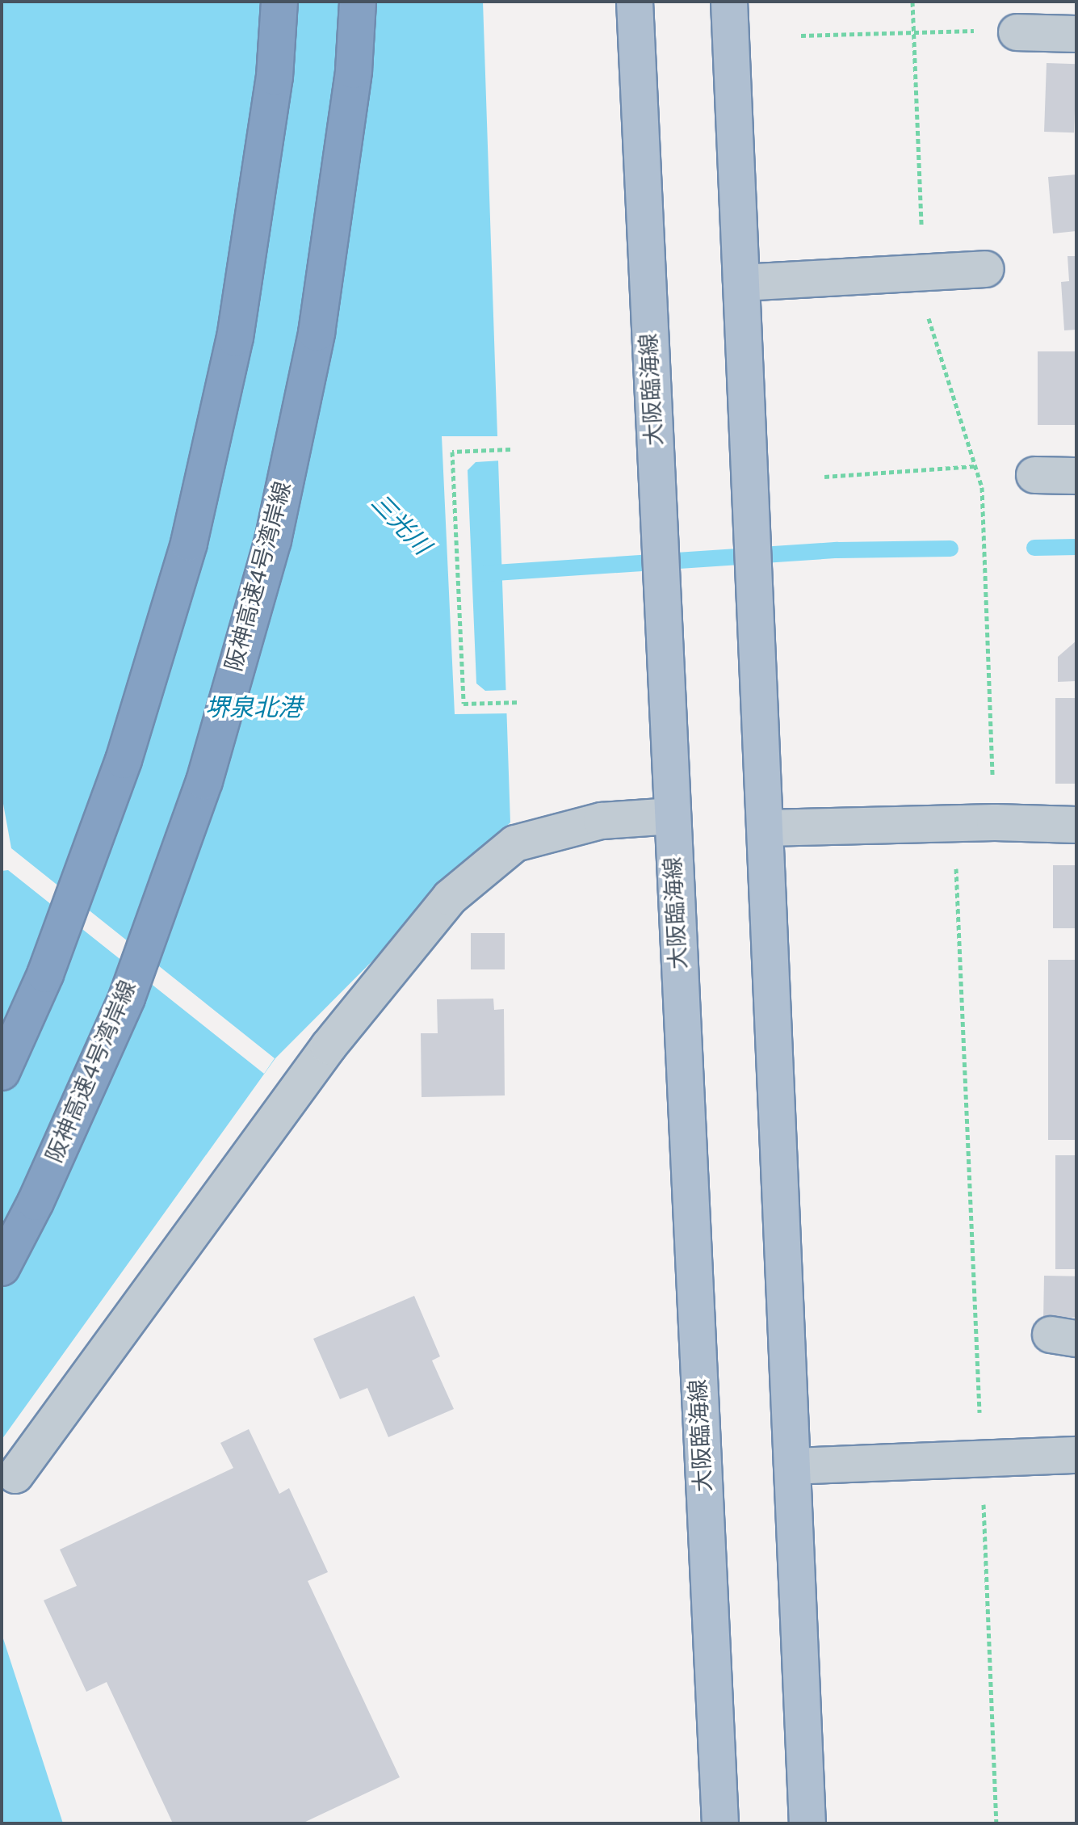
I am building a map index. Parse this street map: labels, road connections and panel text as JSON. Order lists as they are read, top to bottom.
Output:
{
  "streets": {
    "highway": ["阪神高速4号湾岸線"],
    "main road": ["大阪臨海線"]
  },
  "water": ["三光川", "堺泉北港"]
}
